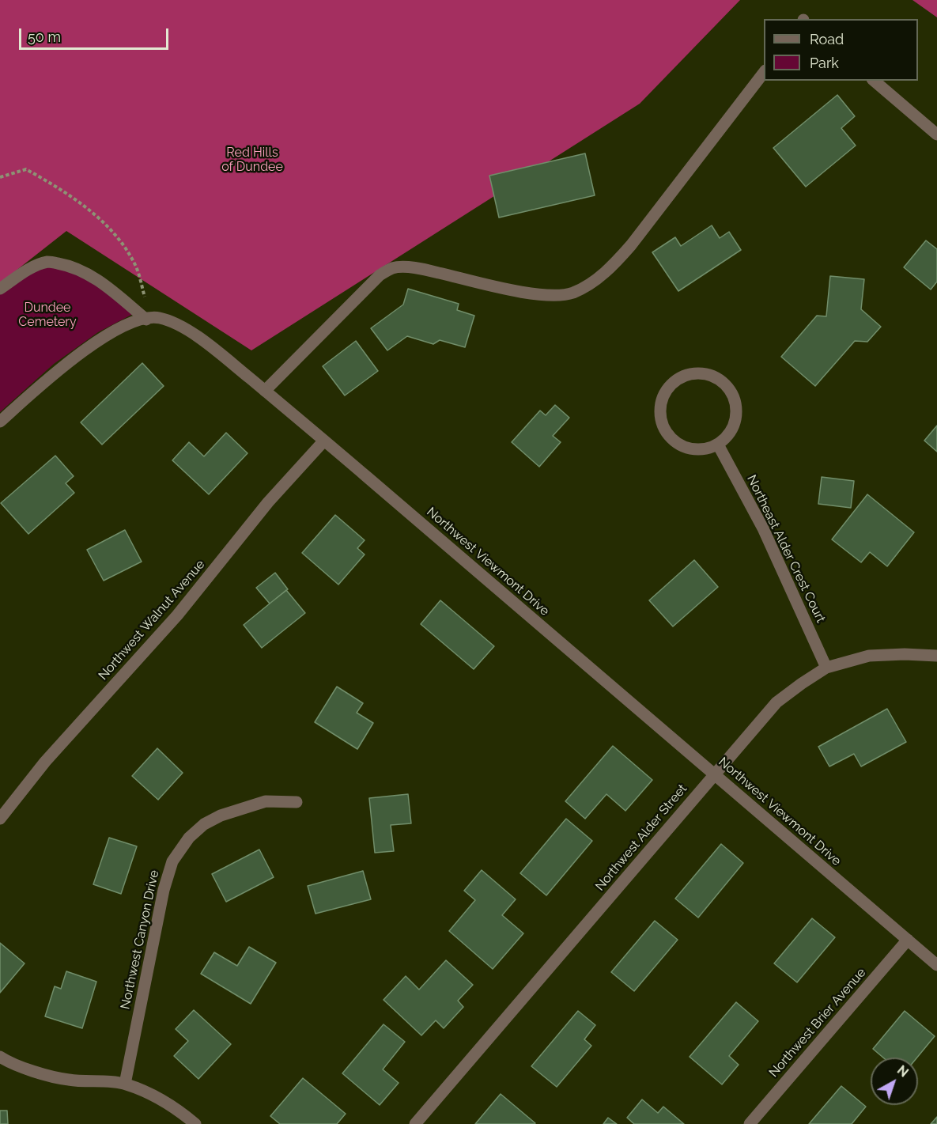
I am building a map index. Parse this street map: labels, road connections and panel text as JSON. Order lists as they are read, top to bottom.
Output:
{
  "streets": {
    "street": [
      "Northeast Alder Crest Court",
      "Northwest Viewmont Drive",
      "Northwest Walnut Avenue",
      "Northwest Alder Street",
      "Northwest Canyon Drive",
      "Northwest Brier Avenue"
    ]
  },
  "crossings": [
    ["Northeast Alder Crest Court", "Northwest Alder Street"],
    ["Northwest Viewmont Drive", "Northwest Walnut Avenue"],
    ["Northwest Viewmont Drive", "Northwest Alder Street"],
    ["Northwest Viewmont Drive", "Northwest Brier Avenue"]
  ],
  "parks": ["Red Hills of Dundee", "Dundee Cemetery"],
  "legend": ["Road", "Park"],
  "scale_bar": "50 m",
  "north": "top right"
}
